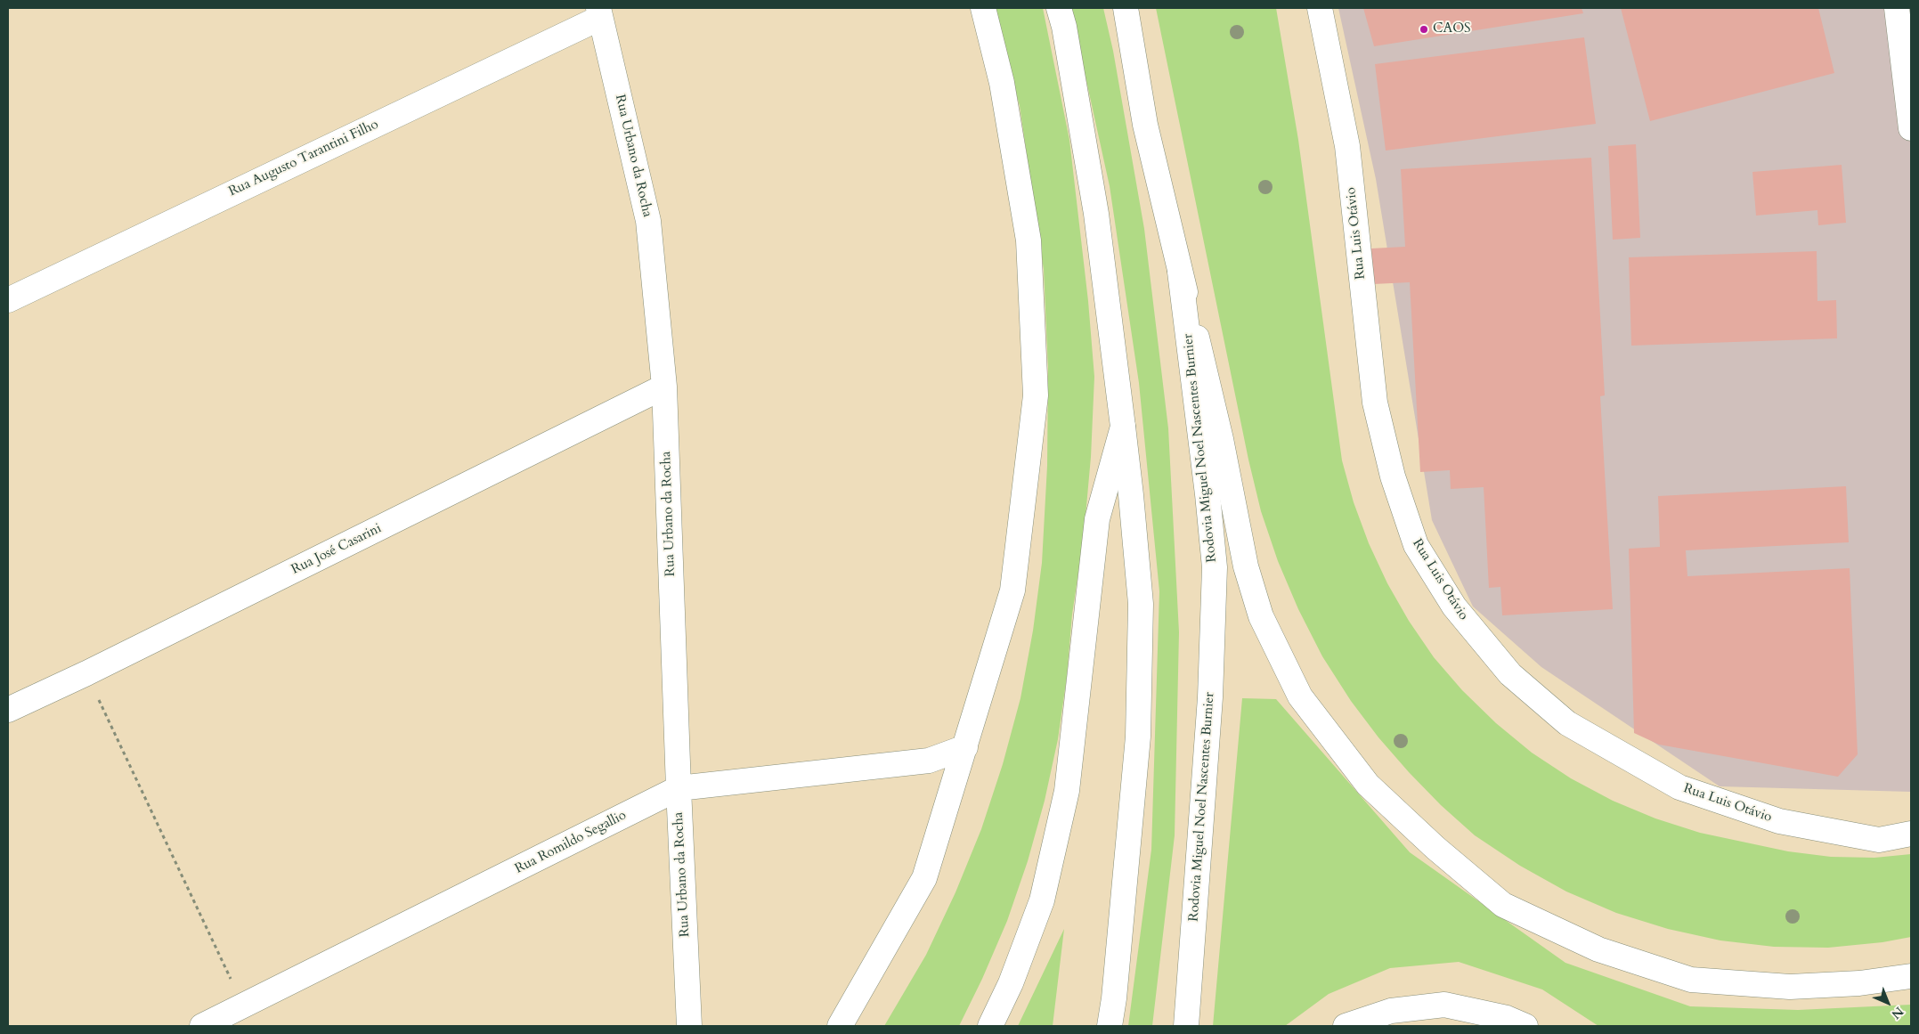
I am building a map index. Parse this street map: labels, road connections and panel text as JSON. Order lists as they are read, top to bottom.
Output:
{
  "streets": {
    "main road": [
      "Rua Urbano da Rocha",
      "Rua Augusto Tarantini Filho",
      "Rua Luis Otávio",
      "Rodovia Miguel Noel Nascentes Burnier",
      "Rua José Casarini",
      "Rua Romildo Segallio"
    ]
  },
  "crossings": [
    ["Rua Urbano da Rocha", "Rua Augusto Tarantini Filho"],
    ["Rua Urbano da Rocha", "Rua José Casarini"],
    ["Rua Urbano da Rocha", "Rua Romildo Segallio"]
  ],
  "places": ["CAOS"],
  "north": "bottom right"
}
